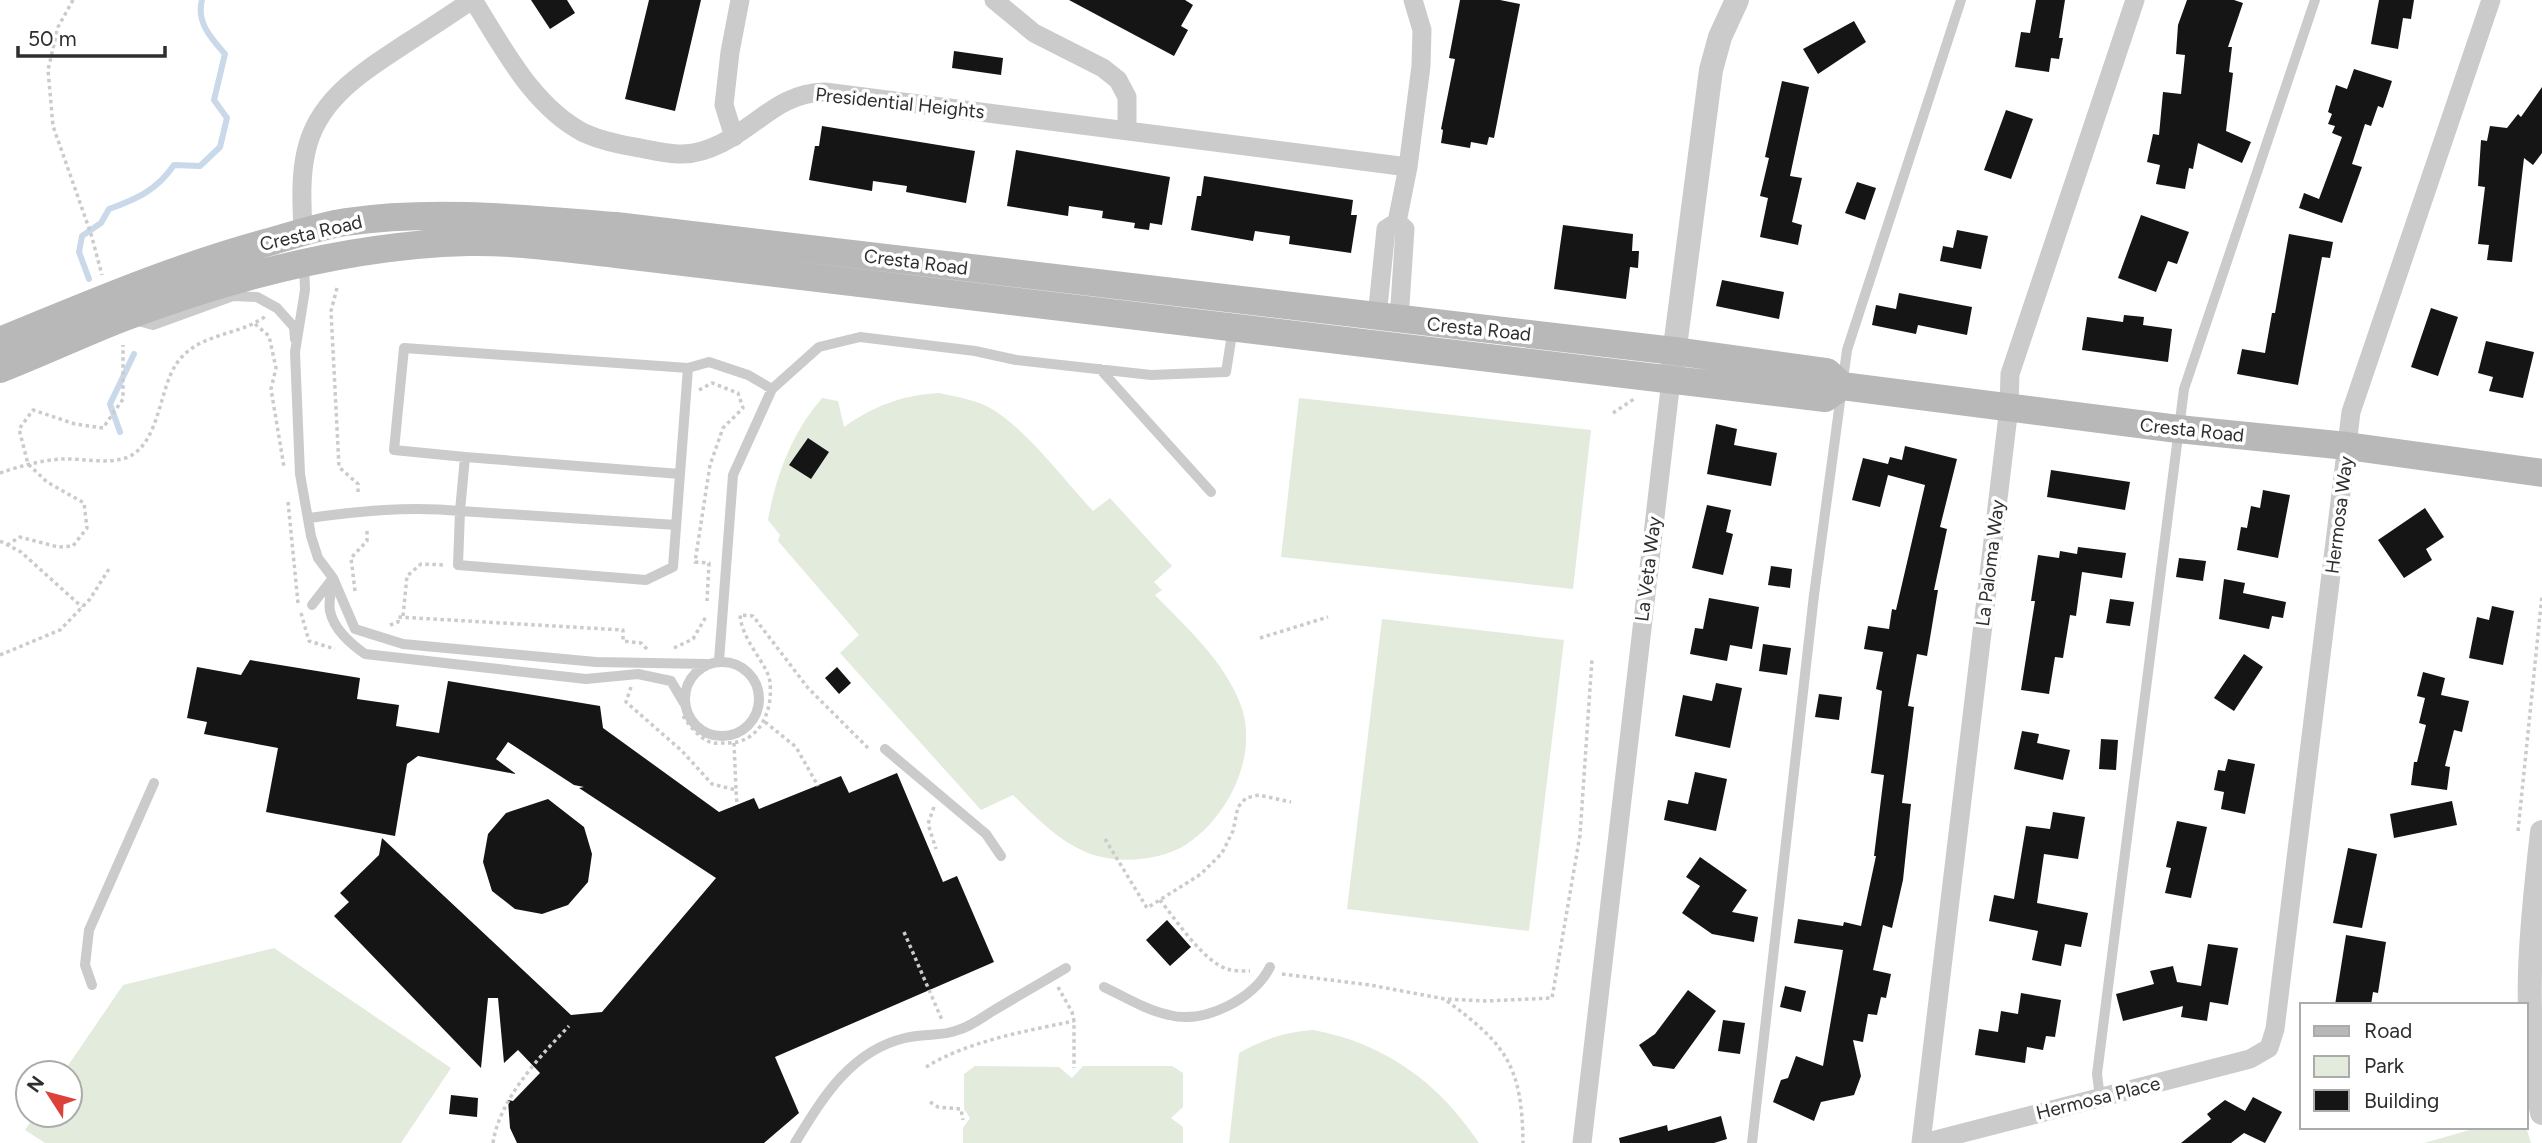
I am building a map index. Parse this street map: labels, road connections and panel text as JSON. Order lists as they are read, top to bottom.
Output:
{
  "streets": {
    "main road": ["Cresta Road"],
    "street": [
      "Presidential Heights",
      "Hermosa Way",
      "La Paloma Way",
      "La Veta Way",
      "Hermosa Place"
    ]
  },
  "crossings": [
    ["Presidential Heights", "Cresta Road"],
    ["Cresta Road", "Hermosa Way"],
    ["Cresta Road", "La Paloma Way"],
    ["Cresta Road", "La Veta Way"],
    ["Hermosa Way", "Hermosa Place"],
    ["La Paloma Way", "Hermosa Place"]
  ],
  "legend": ["Road", "Park", "Building"],
  "scale_bar": "50 m",
  "north": "top left"
}
